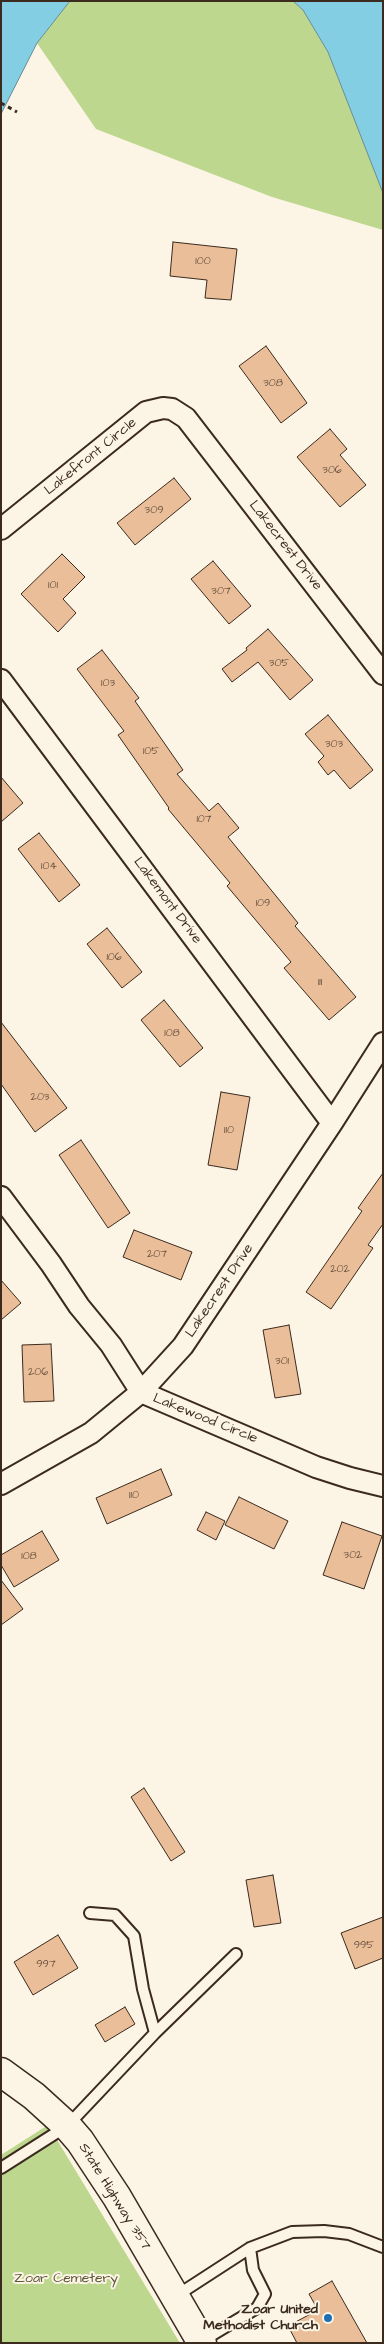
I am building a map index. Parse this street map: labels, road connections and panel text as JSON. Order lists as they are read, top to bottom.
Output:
{
  "streets": {
    "main road": ["State Highway 357"],
    "street": [
      "Lakefront Circle",
      "Lakecrest Drive",
      "Lakemont Drive",
      "Lakewood Circle"
    ]
  },
  "crossings": [
    ["Lakefront Circle", "Lakecrest Drive"],
    ["Lakecrest Drive", "Lakemont Drive"],
    ["Lakecrest Drive", "Lakewood Circle"]
  ],
  "parks": ["Zoar Cemetery"],
  "places": ["Zoar United Methodist Church"],
  "house_numbers": [
    "100",
    "308",
    "306",
    "309",
    "101",
    "307",
    "305",
    "103",
    "303",
    "105",
    "107",
    "104",
    "109",
    "106",
    "111",
    "108",
    "203",
    "110",
    "207",
    "202",
    "301",
    "206",
    "110",
    "302",
    "108",
    "995",
    "997"
  ]
}
